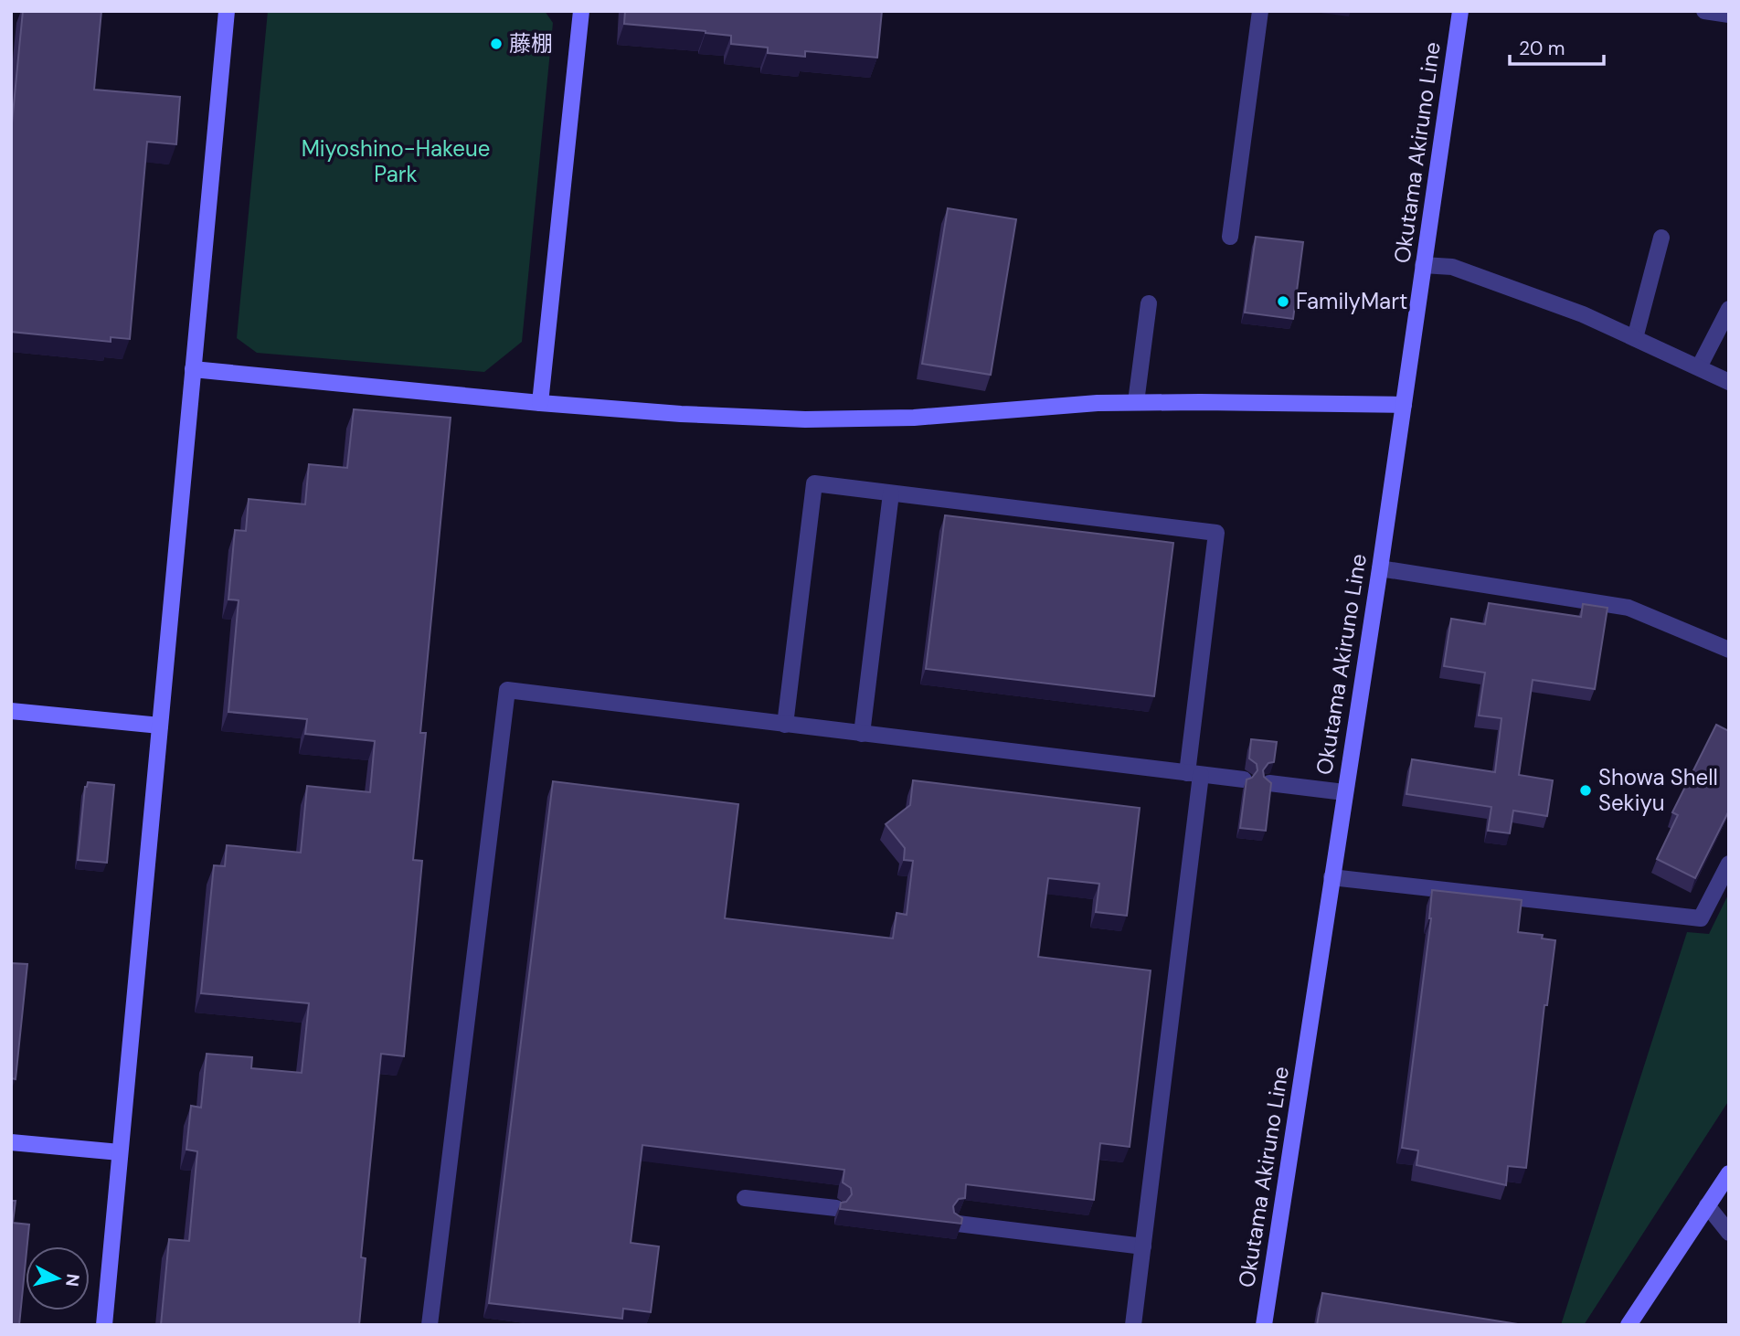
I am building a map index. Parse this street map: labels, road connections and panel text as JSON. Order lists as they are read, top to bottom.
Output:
{
  "streets": {
    "street": ["Okutama Akiruno Line"]
  },
  "parks": ["Miyoshino-Hakeue Park"],
  "places": ["藤棚", "FamilyMart", "Showa Shell Sekiyu"],
  "scale_bar": "20 m",
  "north": "right"
}
